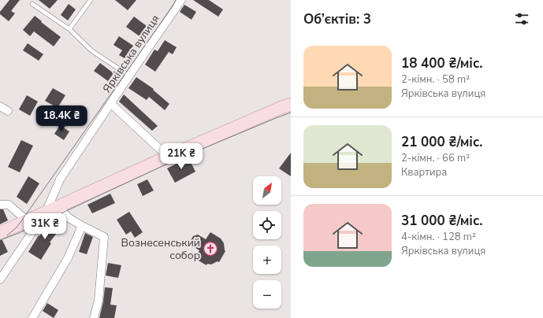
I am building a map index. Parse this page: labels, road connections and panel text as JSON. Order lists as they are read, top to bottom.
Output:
{
  "streets": {
    "street": ["Ярківська вулиця"]
  },
  "places": {
    "church": ["Вознесенський собор"]
  },
  "north": "top right",
  "page": {
    "heading": "Об’єктів: 3",
    "list": [
      {
        "name": "18 400 ₴/міс.",
        "note": "2-кімн. · 58 m² · Ярківська вулиця"
      },
      {
        "name": "21 000 ₴/міс.",
        "note": "2-кімн. · 66 m² · Квартира"
      },
      {
        "name": "31 000 ₴/міс.",
        "note": "4-кімн. · 128 m² · Ярківська вулиця"
      }
    ],
    "price": ["18.4K ₴", "21K ₴", "31K ₴"],
    "map_buttons": ["+", "−"]
  }
}
